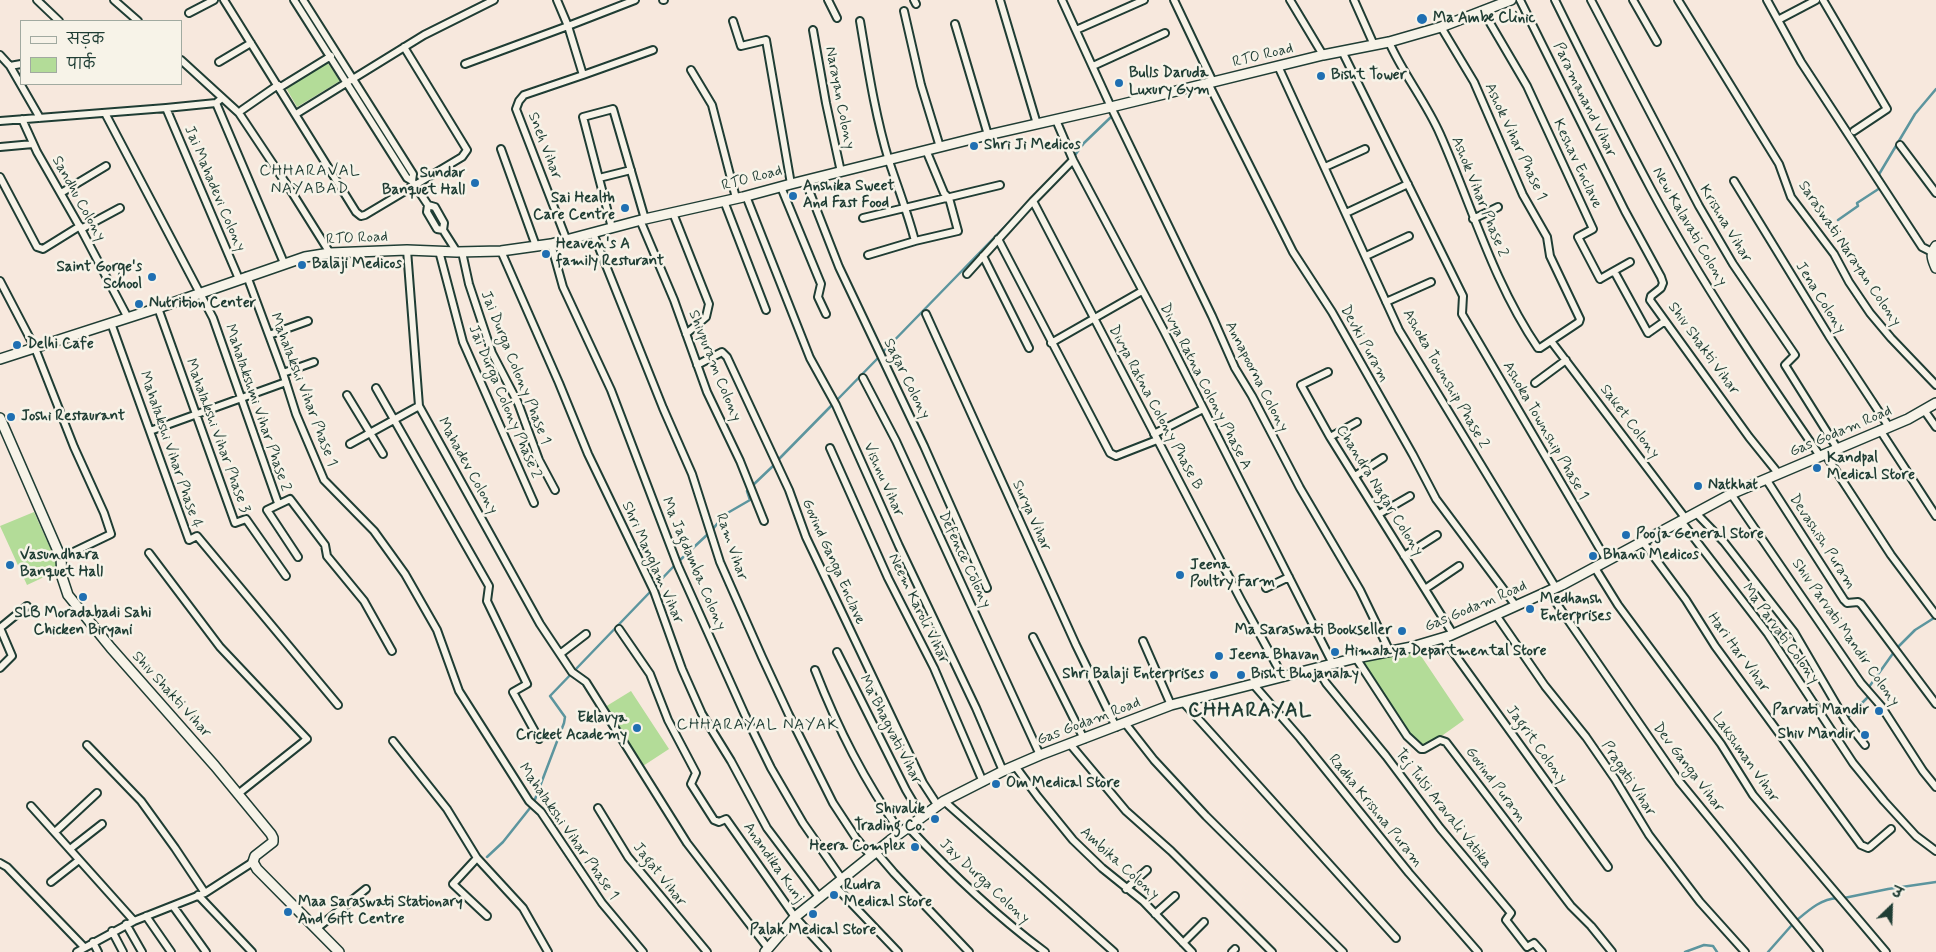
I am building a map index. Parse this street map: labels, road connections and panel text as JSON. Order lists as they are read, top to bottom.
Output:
{
  "streets": {
    "street": [
      "RTO Road",
      "Narayan Colony",
      "Paramanand Vihar",
      "Ashok Vihar Phase 1",
      "Sneh Vihar",
      "Keshav Enclave",
      "Jai Mahadevi Colony",
      "Ashok Vihar Phase 2",
      "Sandhu Colony",
      "Krishna Vihar",
      "New Kalavati Colony",
      "Saraswati Narayan Colony",
      "Jena Colony",
      "Devki Puram",
      "Shiv Shakti Vihar",
      "Shivpuram Colony",
      "Jai Durga Colony Phase 1",
      "Annapoorna Colony",
      "Sagar Colony",
      "Ashoka Township Phase 2",
      "Divya Ratna Colony Phase A",
      "Mahalakshi Vihar Phase 1",
      "Jai Durga Colony Phase 2",
      "Mahalakshmi Vihar Phase 2",
      "Divya Ratna Colony Phase B",
      "Saket Colony",
      "Ashoka Township Phase 1",
      "Gas Godam Road",
      "Mahalakshi Vihar Phase 3",
      "Mahalakshi Vihar Phase 4",
      "Mahadev Colony",
      "Vishnu Vihar",
      "Chandra Nagar Colony",
      "Surya Vihar",
      "Devashish Puram",
      "Ram Vihar",
      "Defence Colony",
      "Govind Ganga Enclave",
      "Shri Manglam Vihar",
      "Ma Jagdamba Colony",
      "Neem Karoli Vihar",
      "Shiv Parvati Mandir Colony",
      "Ma Parvati Colony",
      "Hari Har Vihar",
      "Ma Bhagvati Vihar",
      "Jagrit Colony",
      "Lakshman Vihar",
      "Dev Ganga Vihar",
      "Pragati Vihar",
      "Govind Puram",
      "Tej Tulsi Aravali Vatika",
      "Radha Krishna Puram",
      "Anandika Kunj",
      "Ambika Colony",
      "Jagat Vihar",
      "Jay Durga Colony"
    ]
  },
  "crossings": [
    ["RTO Road", "Narayan Colony"],
    ["RTO Road", "Ashok Vihar Phase 1"],
    ["RTO Road", "Sneh Vihar"],
    ["RTO Road", "Keshav Enclave"],
    ["RTO Road", "Jai Mahadevi Colony"],
    ["RTO Road", "Ashok Vihar Phase 2"],
    ["RTO Road", "Sandhu Colony"],
    ["RTO Road", "Devki Puram"],
    ["RTO Road", "Shivpuram Colony"],
    ["RTO Road", "Jai Durga Colony Phase 1"],
    ["RTO Road", "Annapoorna Colony"],
    ["RTO Road", "Sagar Colony"],
    ["RTO Road", "Ashoka Township Phase 2"],
    ["RTO Road", "Divya Ratna Colony Phase A"],
    ["RTO Road", "Mahalakshi Vihar Phase 1"],
    ["RTO Road", "Jai Durga Colony Phase 2"],
    ["RTO Road", "Mahalakshmi Vihar Phase 2"],
    ["RTO Road", "Mahalakshi Vihar Phase 3"],
    ["RTO Road", "Mahalakshi Vihar Phase 4"],
    ["RTO Road", "Mahadev Colony"],
    ["RTO Road", "Vishnu Vihar"],
    ["RTO Road", "Ram Vihar"],
    ["RTO Road", "Shri Manglam Vihar"],
    ["RTO Road", "Ma Jagdamba Colony"],
    ["Paramanand Vihar", "Shiv Shakti Vihar"],
    ["Ashok Vihar Phase 1", "Ashok Vihar Phase 2"],
    ["Ashok Vihar Phase 1", "Saket Colony"],
    ["Jai Mahadevi Colony", "Mahalakshi Vihar Phase 1"],
    ["Ashok Vihar Phase 2", "Saket Colony"],
    ["Krishna Vihar", "Gas Godam Road"],
    ["New Kalavati Colony", "Gas Godam Road"],
    ["Jena Colony", "Gas Godam Road"],
    ["Devki Puram", "Gas Godam Road"],
    ["Shiv Shakti Vihar", "Gas Godam Road"],
    ["Shivpuram Colony", "Govind Ganga Enclave"],
    ["Annapoorna Colony", "Gas Godam Road"],
    ["Ashoka Township Phase 2", "Gas Godam Road"],
    ["Ashoka Township Phase 2", "Dev Ganga Vihar"],
    ["Divya Ratna Colony Phase A", "Gas Godam Road"],
    ["Divya Ratna Colony Phase B", "Gas Godam Road"],
    ["Saket Colony", "Gas Godam Road"],
    ["Saket Colony", "Ma Parvati Colony"],
    ["Ashoka Township Phase 1", "Gas Godam Road"],
    ["Gas Godam Road", "Mahadev Colony"],
    ["Gas Godam Road", "Vishnu Vihar"],
    ["Gas Godam Road", "Chandra Nagar Colony"],
    ["Gas Godam Road", "Surya Vihar"],
    ["Gas Godam Road", "Devashish Puram"],
    ["Gas Godam Road", "Ram Vihar"],
    ["Gas Godam Road", "Defence Colony"],
    ["Gas Godam Road", "Govind Ganga Enclave"],
    ["Gas Godam Road", "Shri Manglam Vihar"],
    ["Gas Godam Road", "Ma Jagdamba Colony"],
    ["Gas Godam Road", "Neem Karoli Vihar"],
    ["Gas Godam Road", "Shiv Parvati Mandir Colony"],
    ["Gas Godam Road", "Ma Parvati Colony"],
    ["Gas Godam Road", "Hari Har Vihar"],
    ["Gas Godam Road", "Ma Bhagvati Vihar"],
    ["Gas Godam Road", "Jagrit Colony"],
    ["Gas Godam Road", "Lakshman Vihar"],
    ["Gas Godam Road", "Dev Ganga Vihar"],
    ["Gas Godam Road", "Pragati Vihar"],
    ["Gas Godam Road", "Govind Puram"],
    ["Gas Godam Road", "Tej Tulsi Aravali Vatika"],
    ["Gas Godam Road", "Radha Krishna Puram"],
    ["Gas Godam Road", "Anandika Kunj"],
    ["Gas Godam Road", "Ambika Colony"],
    ["Gas Godam Road", "Jay Durga Colony"]
  ],
  "districts": ["CHHARAVAL NAYABAD", "CHHARAYAL", "CHHARAYAL NAYAK"],
  "places": [
    "Ma Ambe Clinic",
    "Bisht Tower",
    "Bulls Daruda Luxury Gym",
    "Shri Ji Medicos",
    "Sundar Banquet Hall",
    "Anshika Sweet And Fast Food",
    "Sai Health Care Centre",
    "Heaven's A family Resturant",
    "Balaji Medicos",
    "Saint Gorge's School",
    "Nutrition Center",
    "Delhi Cafe",
    "Joshi Restaurant",
    "Kandpal Medical Store",
    "Natkhat",
    "Pooja General Store",
    "Bhanu Medicos",
    "Vasundhara Banquet Hall",
    "Jeena Poultry Farm",
    "SLB Moradabadi Sahi Chicken Biryani",
    "Medhansh Enterprises",
    "Ma Saraswati Bookseller",
    "Himalaya Departmental Store",
    "Jeena Bhavan",
    "Shri Balaji Enterprises",
    "Bisht Bhojanalay",
    "Parvati Mandir",
    "Eklavya Cricket Academy",
    "Shiv Mandir",
    "Om Medical Store",
    "Shivalik Trading Co.",
    "Heera Complex",
    "Rudra Medical Store",
    "Maa Saraswati Stationary And Gift Centre",
    "Palak Medical Store"
  ],
  "legend": ["सड़क", "पार्क"],
  "north": "top right"
}
